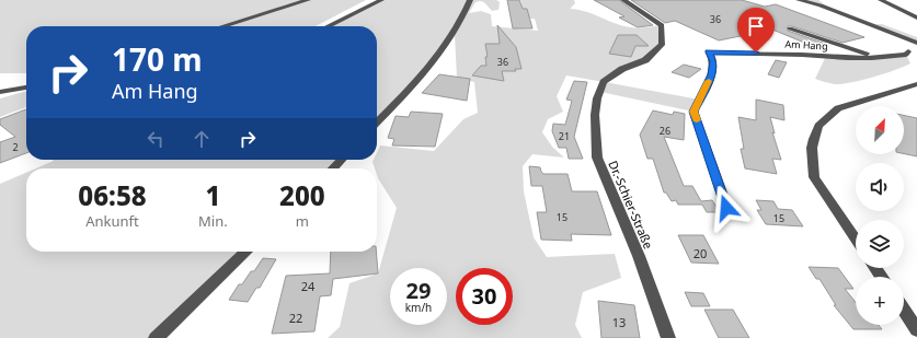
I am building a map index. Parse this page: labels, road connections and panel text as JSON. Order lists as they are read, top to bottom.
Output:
{
  "streets": {
    "street": ["Am Hang", "Dr.-Schier-Straße"]
  },
  "house_numbers": [
    "36",
    "36",
    "26",
    "21",
    "2",
    "15",
    "15",
    "20",
    "24",
    "22",
    "13"
  ],
  "north": "top right",
  "page": {
    "turn": ["170 m", "Am Hang"],
    "map_buttons": "+",
    "eta": [
      "06:58",
      "Ankunft",
      "1",
      "Min.",
      "200",
      "m"
    ],
    "speed": "29 km/h",
    "limit": "30"
  }
}
